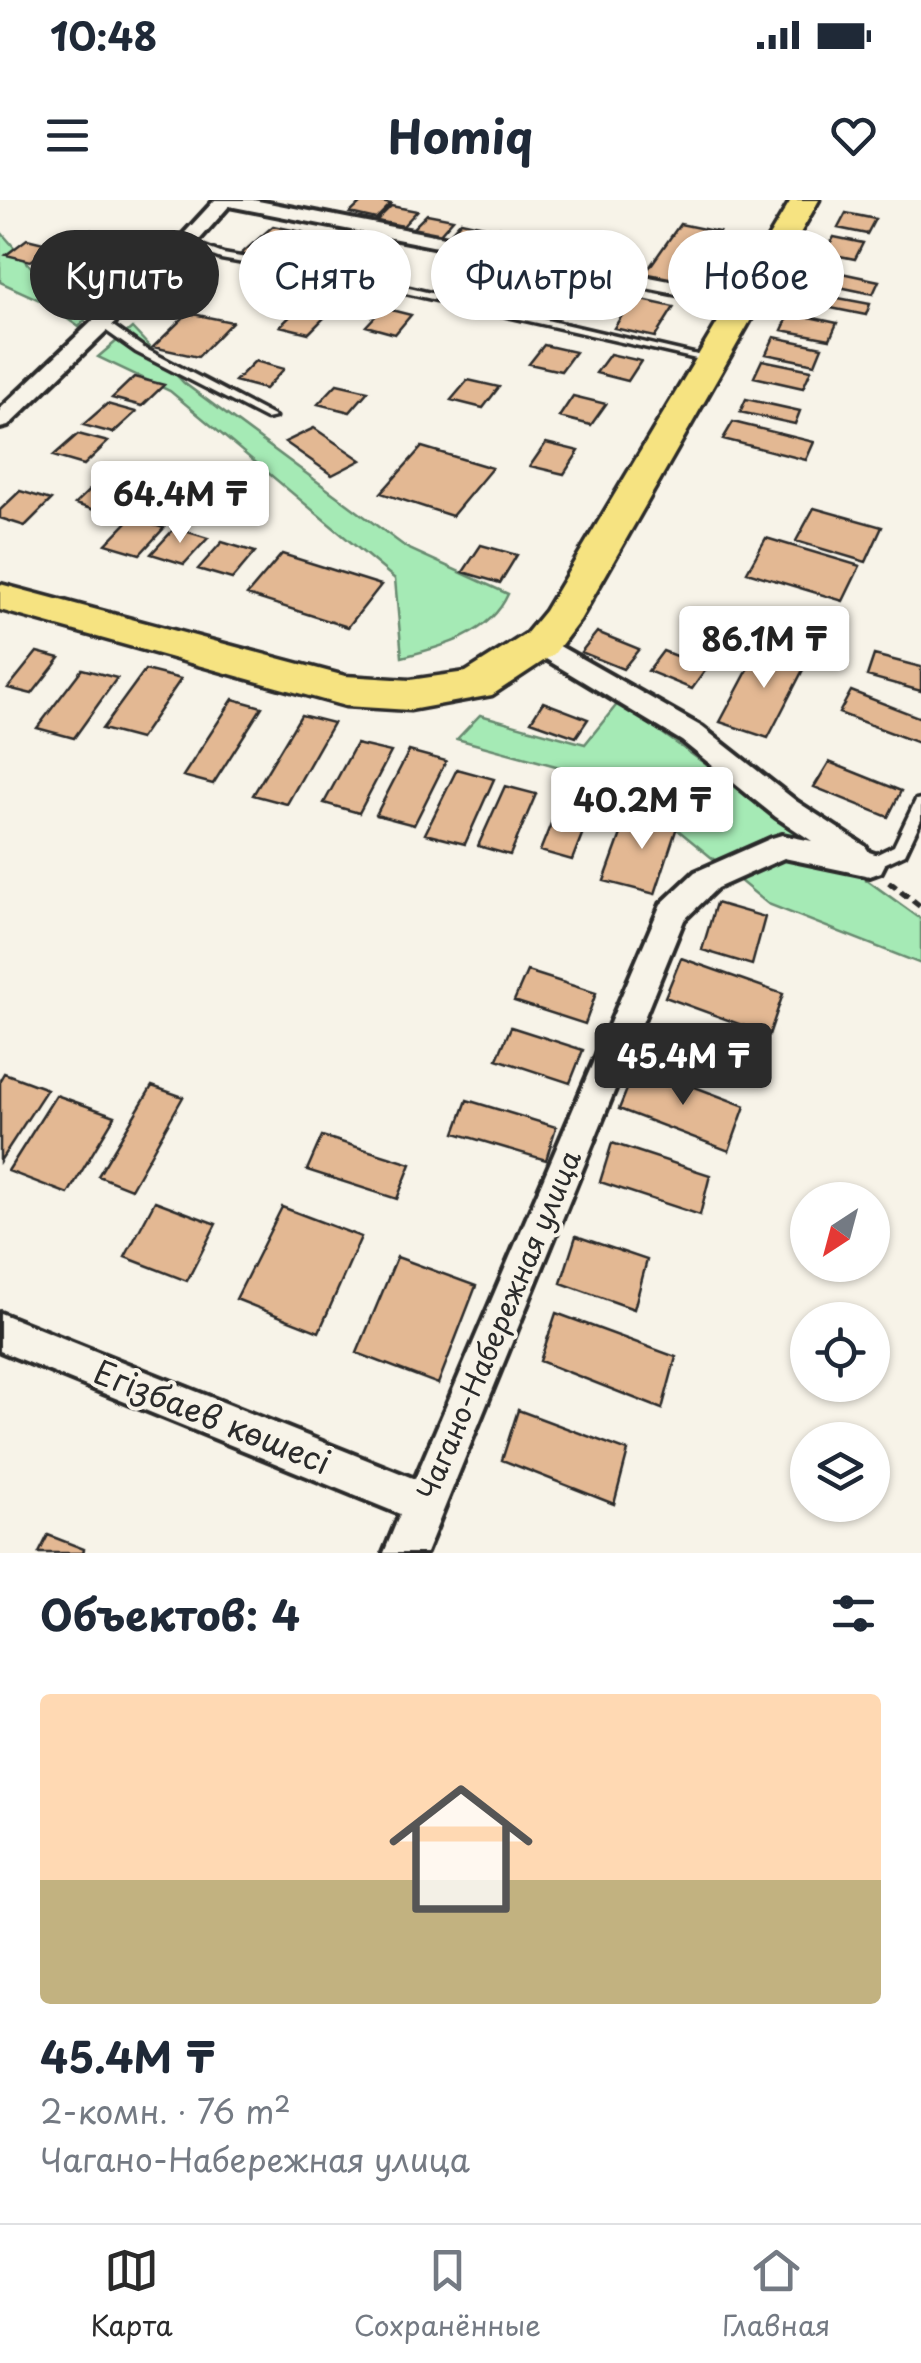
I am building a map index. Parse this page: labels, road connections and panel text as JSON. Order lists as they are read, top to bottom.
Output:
{
  "streets": {
    "street": ["Чагано-Набережная улица", "Егізбаев көшесі"]
  },
  "crossings": [
    ["Чагано-Набережная улица", "Егізбаев көшесі"]
  ],
  "north": "bottom left",
  "page": {
    "status": "10:48",
    "header": "Homiq",
    "chip": [
      "Купить",
      "Снять",
      "Фильтры",
      "Новое"
    ],
    "price": [
      "64.4M ₸",
      "86.1M ₸",
      "40.2M ₸",
      "45.4M ₸"
    ],
    "heading": "Объектов: 4",
    "list": [
      {
        "name": "45.4M ₸",
        "note": "2-комн. · 76 m² · Чагано-Набережная улица"
      }
    ],
    "tabs": ["Карта", "Сохранённые", "Главная"]
  }
}
